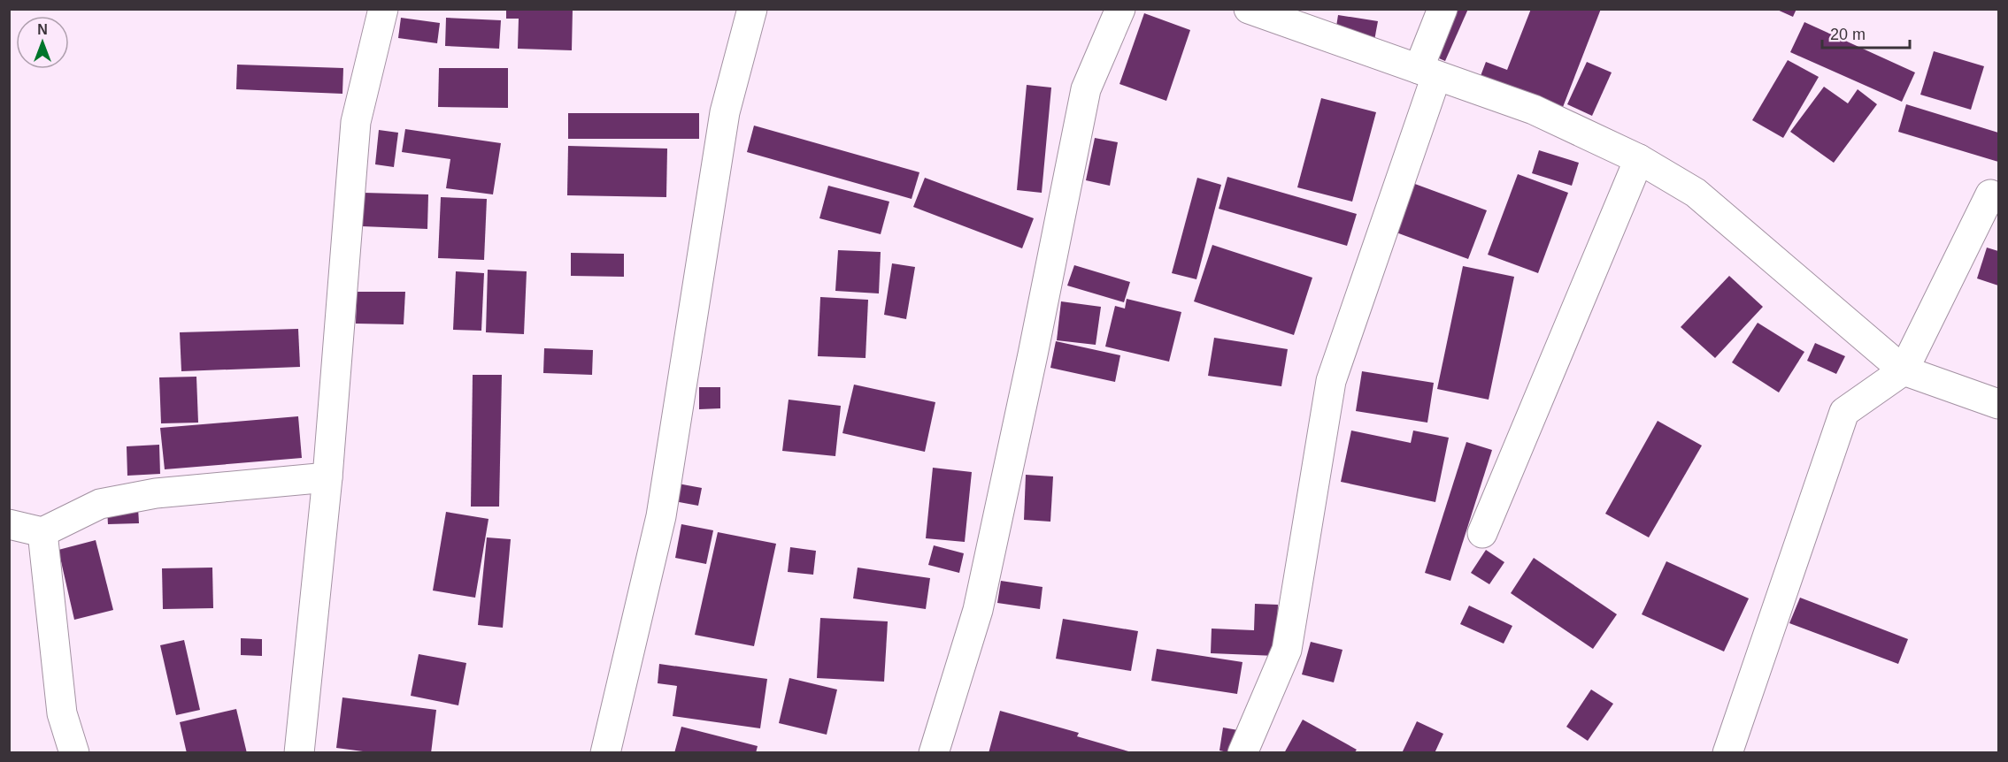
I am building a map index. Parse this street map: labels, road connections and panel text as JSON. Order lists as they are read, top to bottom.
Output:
{
  "scale_bar": "20 m",
  "north": "top"
}
